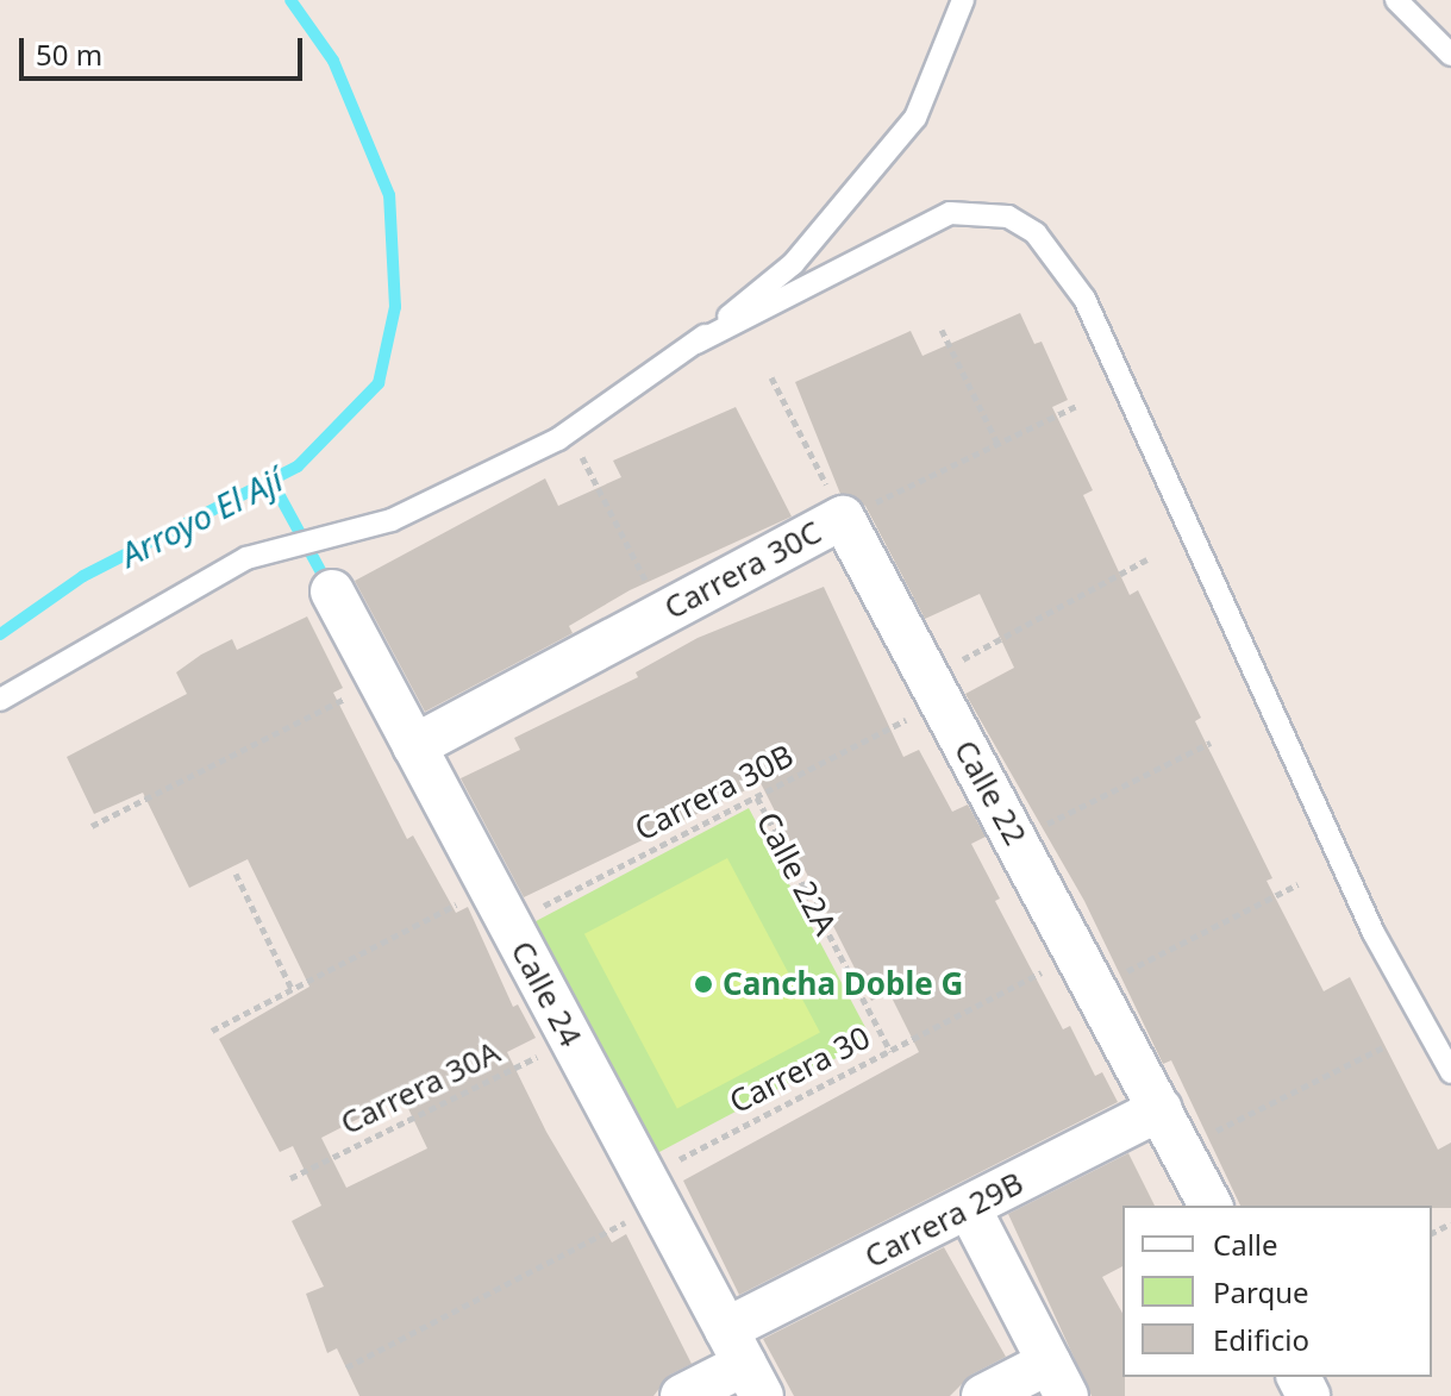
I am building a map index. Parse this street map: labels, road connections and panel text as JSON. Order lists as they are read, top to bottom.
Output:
{
  "streets": {
    "street": [
      "Carrera 30C",
      "Calle 22",
      "Calle 24",
      "Carrera 29B"
    ],
    "path": [
      "Carrera 30B",
      "Calle 22A",
      "Carrera 30",
      "Carrera 30A"
    ]
  },
  "crossings": [
    ["Carrera 30C", "Calle 22"],
    ["Carrera 30C", "Calle 24"],
    ["Carrera 30B", "Calle 22"],
    ["Carrera 30B", "Calle 22A"],
    ["Carrera 30B", "Calle 24"],
    ["Calle 22", "Carrera 30"],
    ["Calle 22", "Carrera 29B"],
    ["Calle 22A", "Carrera 30"],
    ["Calle 24", "Carrera 30"],
    ["Calle 24", "Carrera 30A"],
    ["Calle 24", "Carrera 29B"]
  ],
  "water": ["Arroyo El Ají"],
  "places": ["Cancha Doble G"],
  "legend": ["Calle", "Parque", "Edificio"],
  "scale_bar": "50 m"
}
